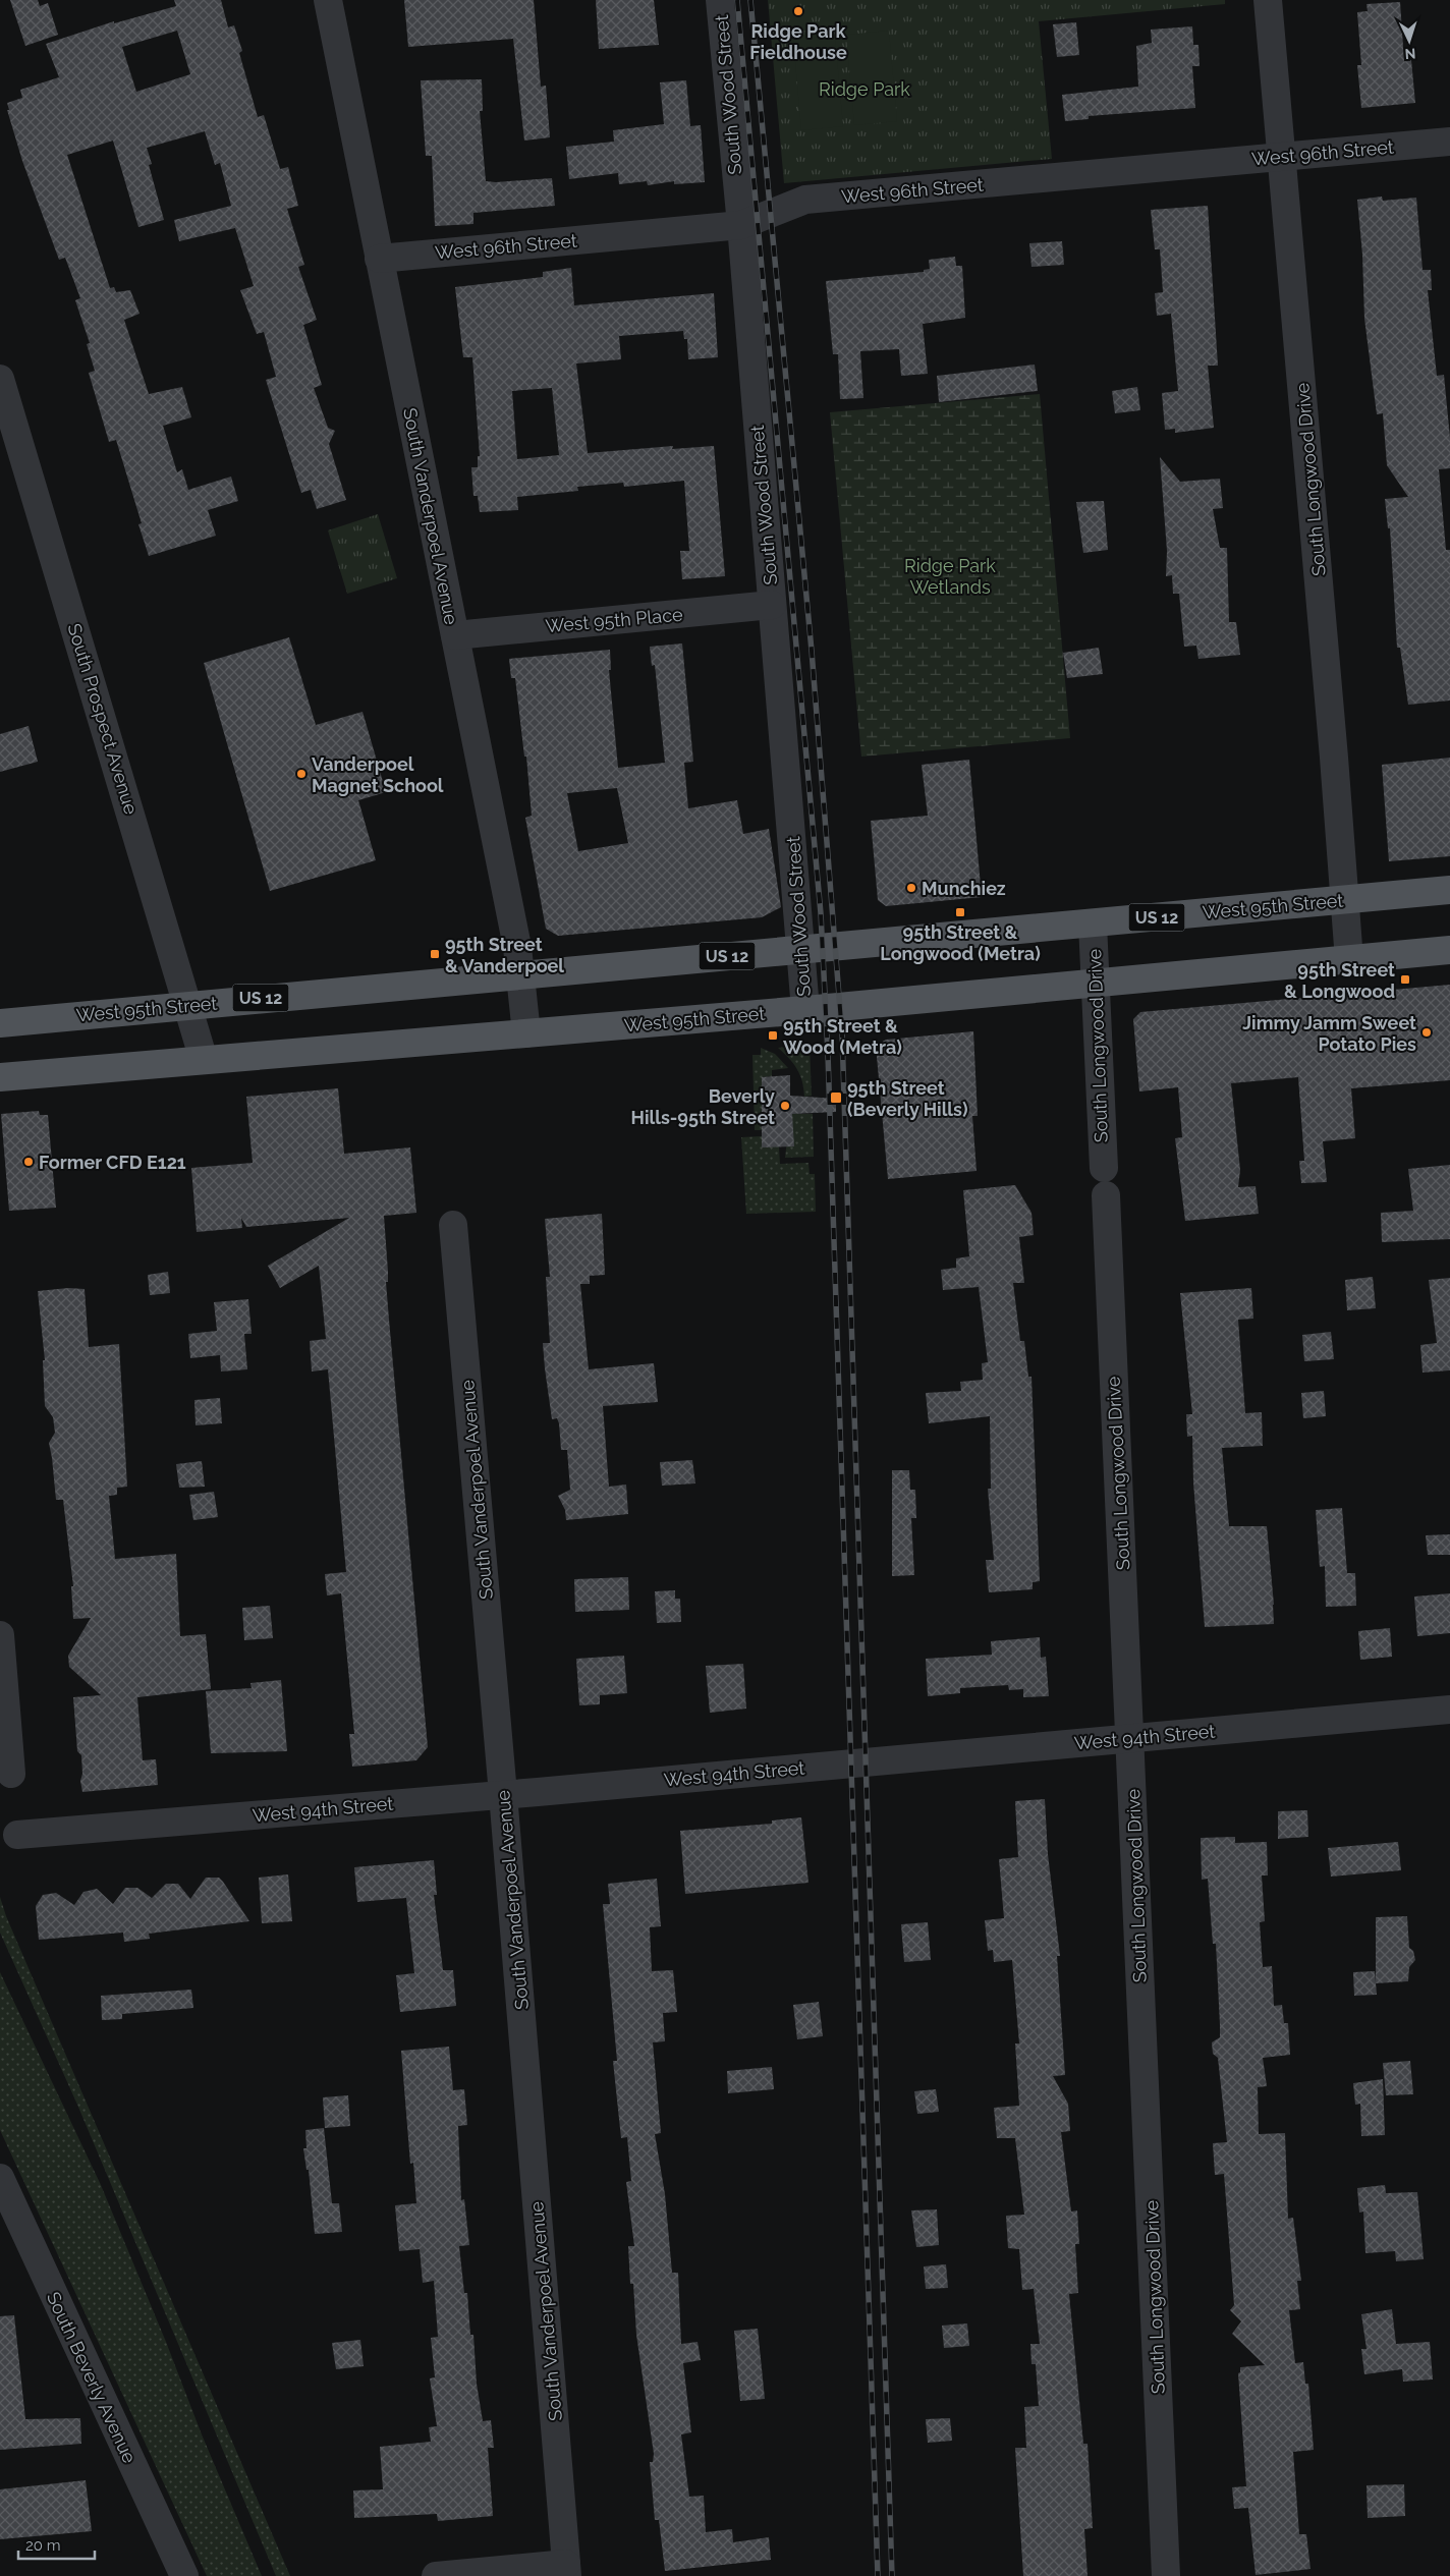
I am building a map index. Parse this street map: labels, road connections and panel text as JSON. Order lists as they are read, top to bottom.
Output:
{
  "streets": {
    "main road": ["West 95th Street", "US 12"],
    "street": [
      "South Wood Street",
      "West 96th Street",
      "South Longwood Drive",
      "South Vanderpoel Avenue",
      "West 95th Place",
      "South Prospect Avenue",
      "West 94th Street",
      "South Beverly Avenue"
    ]
  },
  "crossings": [
    ["South Wood Street", "West 96th Street"],
    ["South Wood Street", "West 95th Place"],
    ["South Wood Street", "West 95th Street"],
    ["West 96th Street", "South Longwood Drive"],
    ["West 96th Street", "South Vanderpoel Avenue"],
    ["South Longwood Drive", "West 95th Street"],
    ["South Longwood Drive", "West 94th Street"],
    ["South Vanderpoel Avenue", "West 95th Place"],
    ["South Vanderpoel Avenue", "West 95th Street"],
    ["South Vanderpoel Avenue", "West 94th Street"],
    ["South Prospect Avenue", "West 95th Street"]
  ],
  "parks": ["Ridge Park", "Ridge Park Wetlands"],
  "places": {
    "other": [
      "Ridge Park Fieldhouse",
      "Vanderpoel Magnet School",
      "Munchiez",
      "Jimmy Jamm Sweet Potato Pies",
      "Beverly Hills-95th Street",
      "Former CFD E121"
    ],
    "transit": [
      "95th Street & Longwood (Metra)",
      "95th Street & Vanderpoel",
      "95th Street & Longwood",
      "95th Street & Wood (Metra)",
      "95th Street (Beverly Hills)"
    ]
  },
  "scale_bar": "20 m",
  "north": "bottom"
}
